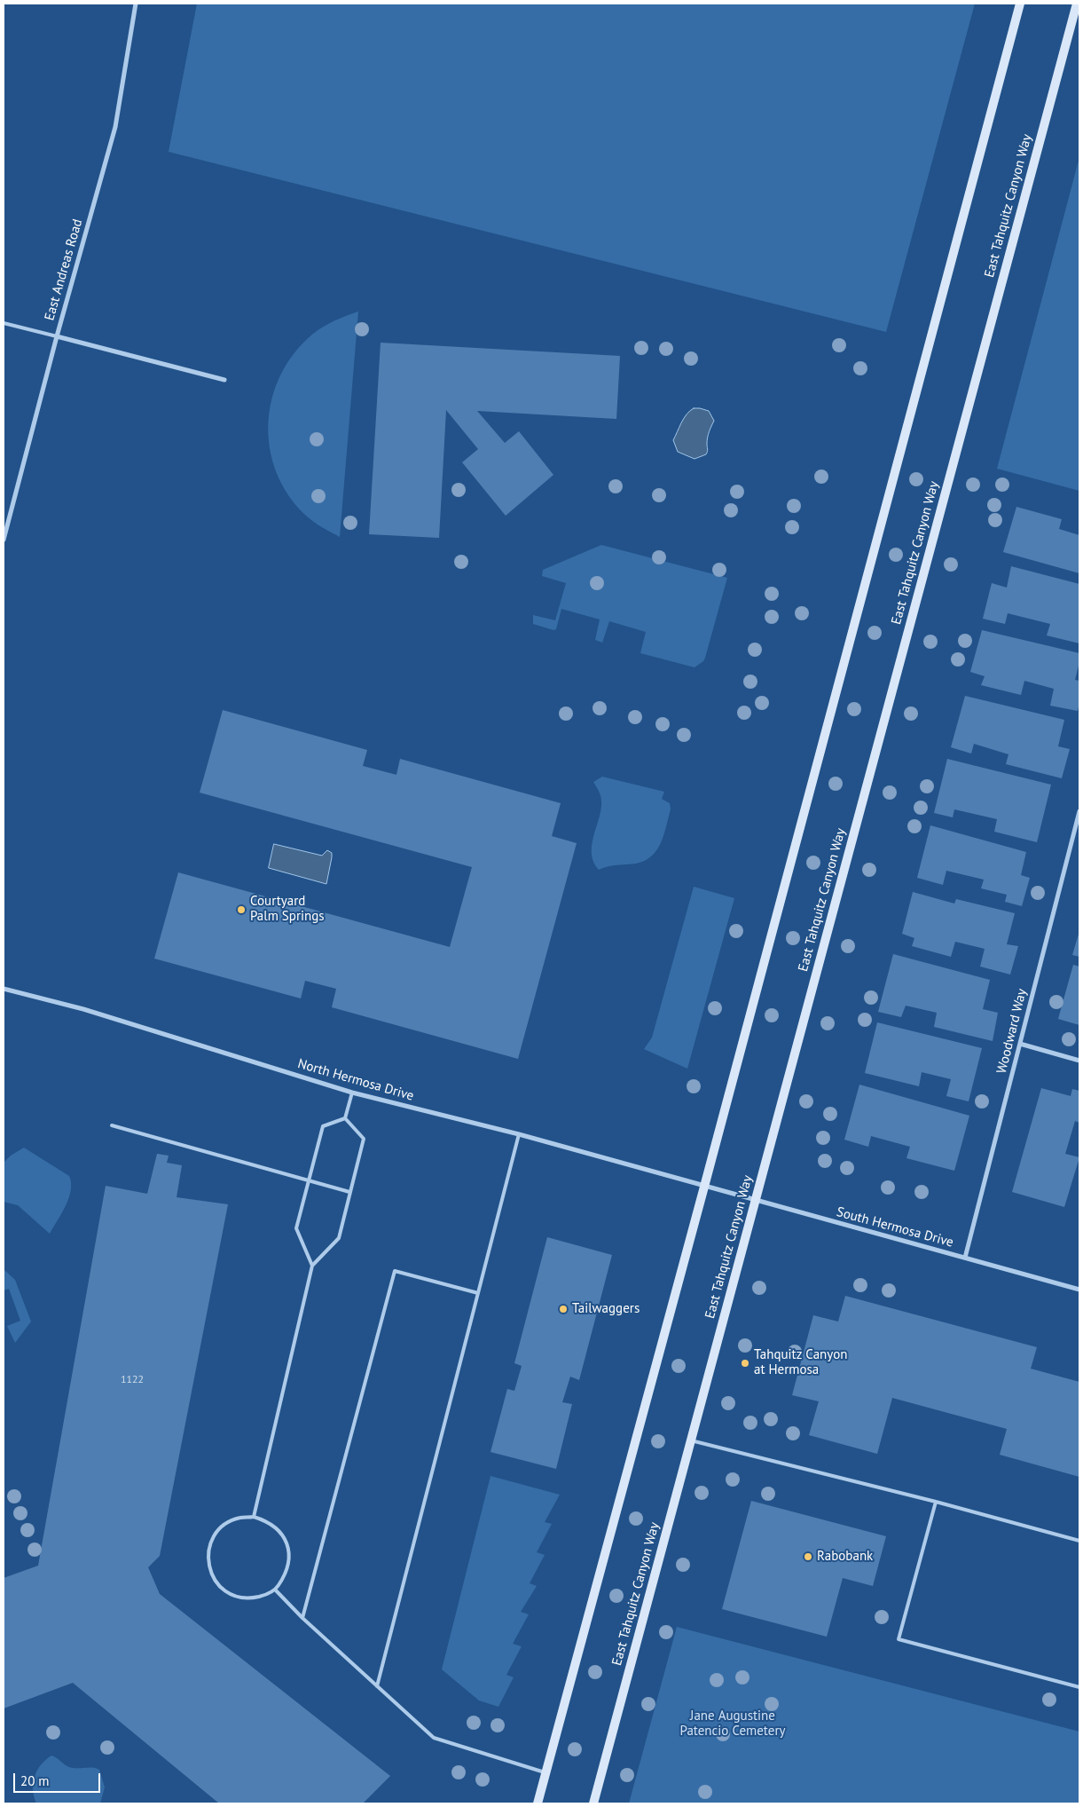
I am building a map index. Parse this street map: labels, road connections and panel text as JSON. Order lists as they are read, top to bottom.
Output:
{
  "streets": {
    "main road": ["East Tahquitz Canyon Way"],
    "street": [
      "East Andreas Road",
      "Woodward Way",
      "North Hermosa Drive",
      "South Hermosa Drive"
    ]
  },
  "crossings": [
    ["East Tahquitz Canyon Way", "South Hermosa Drive"],
    ["Woodward Way", "South Hermosa Drive"],
    ["North Hermosa Drive", "South Hermosa Drive"]
  ],
  "parks": ["Jane Augustine Patencio Cemetery"],
  "places": [
    "Courtyard Palm Springs",
    "Tailwaggers",
    "Tahquitz Canyon at Hermosa",
    "Rabobank"
  ],
  "house_numbers": ["1122"],
  "scale_bar": "20 m"
}
